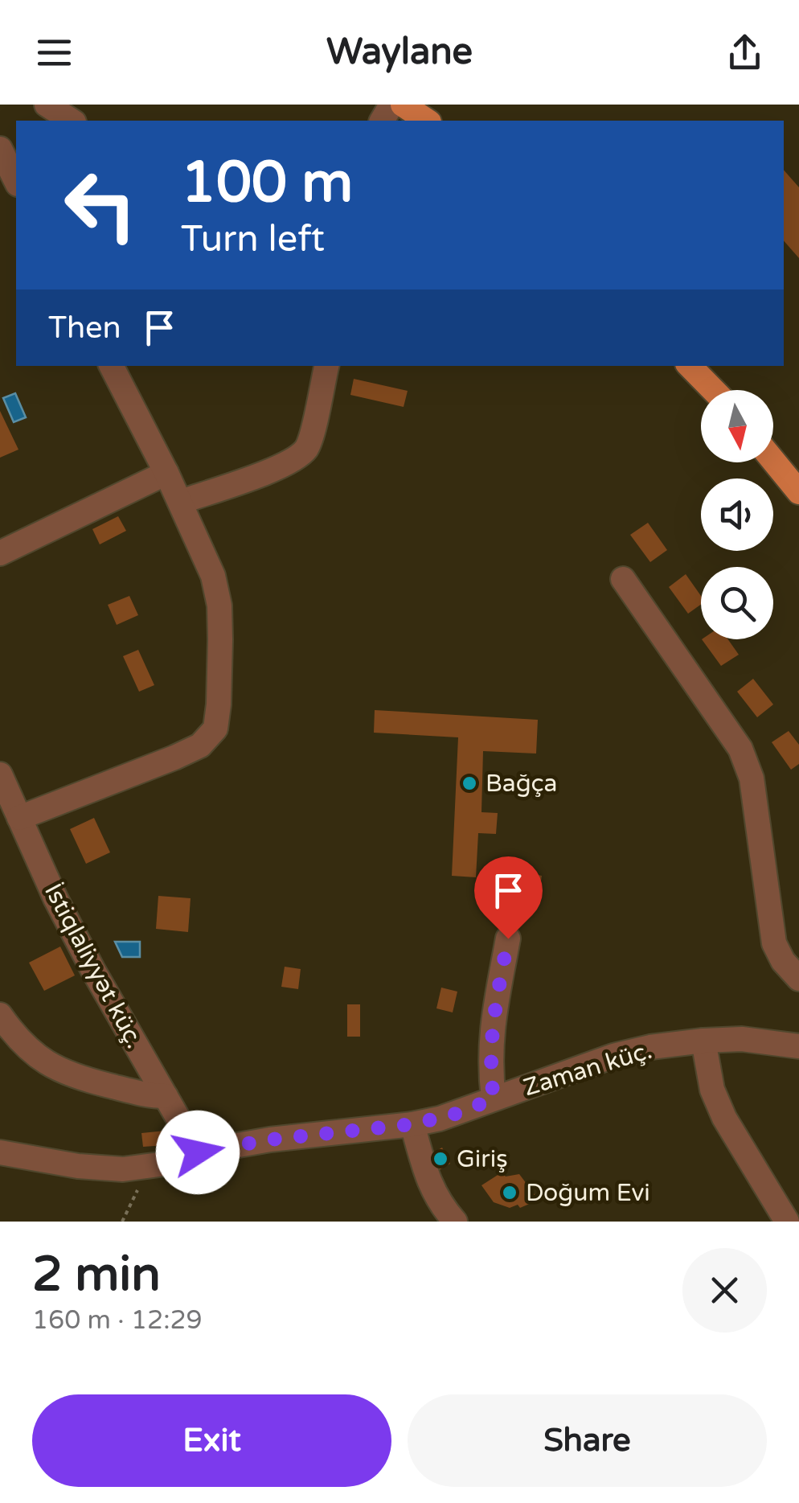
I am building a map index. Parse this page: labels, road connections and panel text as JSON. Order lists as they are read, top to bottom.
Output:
{
  "streets": {
    "street": ["İstiqlaliyyət küç.", "Zaman küç."]
  },
  "crossings": [
    ["İstiqlaliyyət küç.", "Zaman küç."]
  ],
  "places": ["Bağça", "Giriş", "Doğum Evi"],
  "north": "bottom",
  "page": {
    "header": "Waylane",
    "turn": ["100 m", "Turn left"],
    "then": "Then",
    "heading": ["2 min", "160 m · 12:29"],
    "buttons": ["Exit", "Share"]
  }
}
